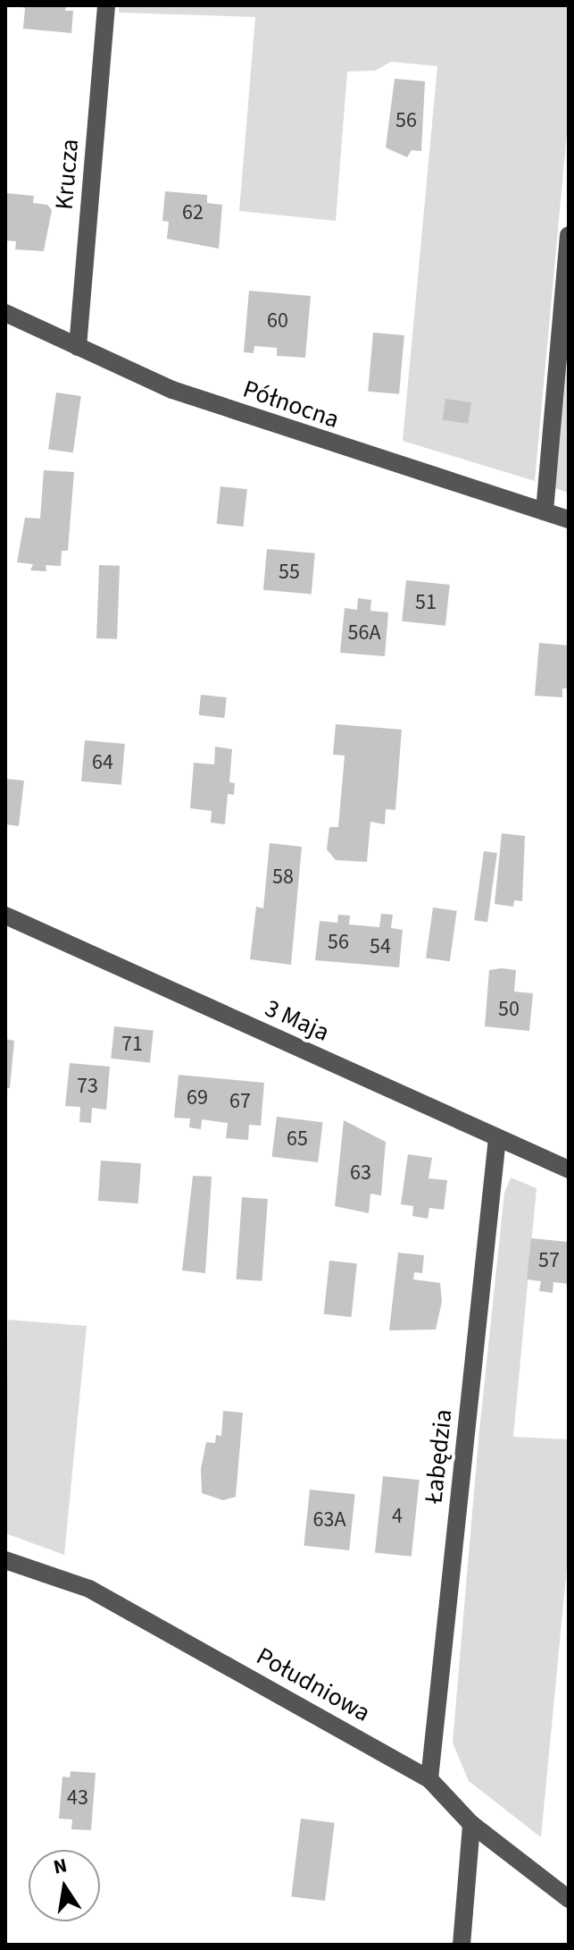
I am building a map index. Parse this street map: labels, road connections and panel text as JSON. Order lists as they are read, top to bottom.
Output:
{
  "streets": {
    "street": [
      "Krucza",
      "Północna",
      "3 Maja",
      "Łabędzia",
      "Południowa"
    ]
  },
  "crossings": [
    ["Krucza", "Północna"],
    ["3 Maja", "Łabędzia"],
    ["Łabędzia", "Południowa"]
  ],
  "house_numbers": [
    "56",
    "62",
    "60",
    "55",
    "51",
    "56A",
    "64",
    "58",
    "56",
    "54",
    "50",
    "71",
    "73",
    "69",
    "67",
    "65",
    "63",
    "57",
    "4",
    "63A",
    "43"
  ],
  "north": "top"
}
